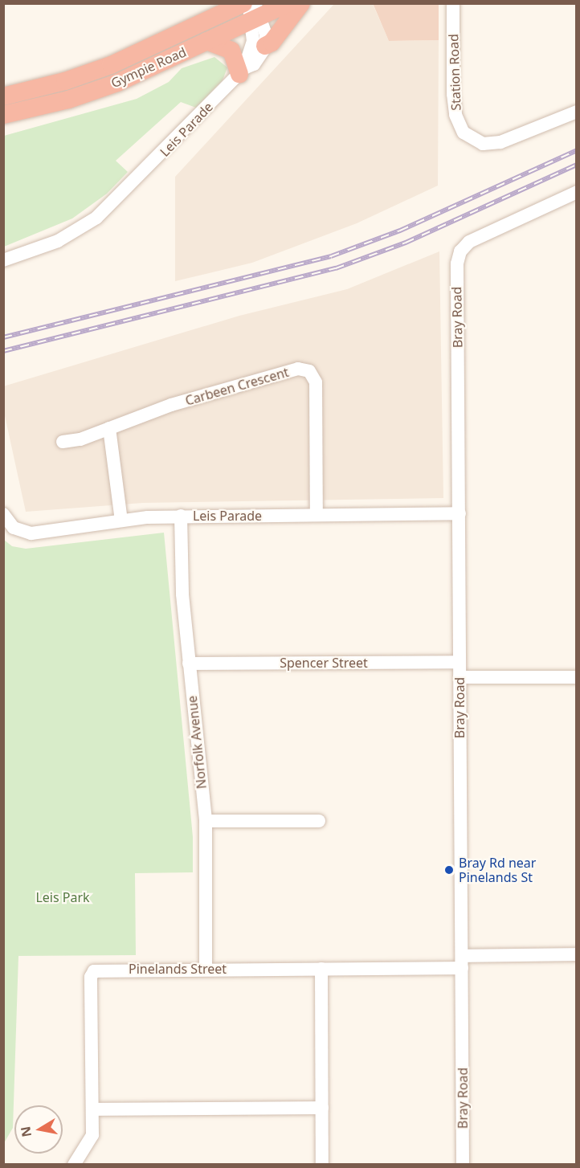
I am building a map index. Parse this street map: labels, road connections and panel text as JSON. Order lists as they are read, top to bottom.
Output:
{
  "streets": {
    "highway": ["Gympie Road"],
    "street": [
      "Station Road",
      "Leis Parade",
      "Bray Road",
      "Carbeen Crescent",
      "Spencer Street",
      "Norfolk Avenue",
      "Pinelands Street"
    ]
  },
  "crossings": [
    ["Gympie Road", "Leis Parade"],
    ["Leis Parade", "Bray Road"],
    ["Leis Parade", "Carbeen Crescent"],
    ["Leis Parade", "Norfolk Avenue"],
    ["Bray Road", "Spencer Street"],
    ["Bray Road", "Pinelands Street"],
    ["Spencer Street", "Norfolk Avenue"],
    ["Norfolk Avenue", "Pinelands Street"]
  ],
  "parks": ["Leis Park"],
  "places": ["Bray Rd near Pinelands St"],
  "north": "left"
}
